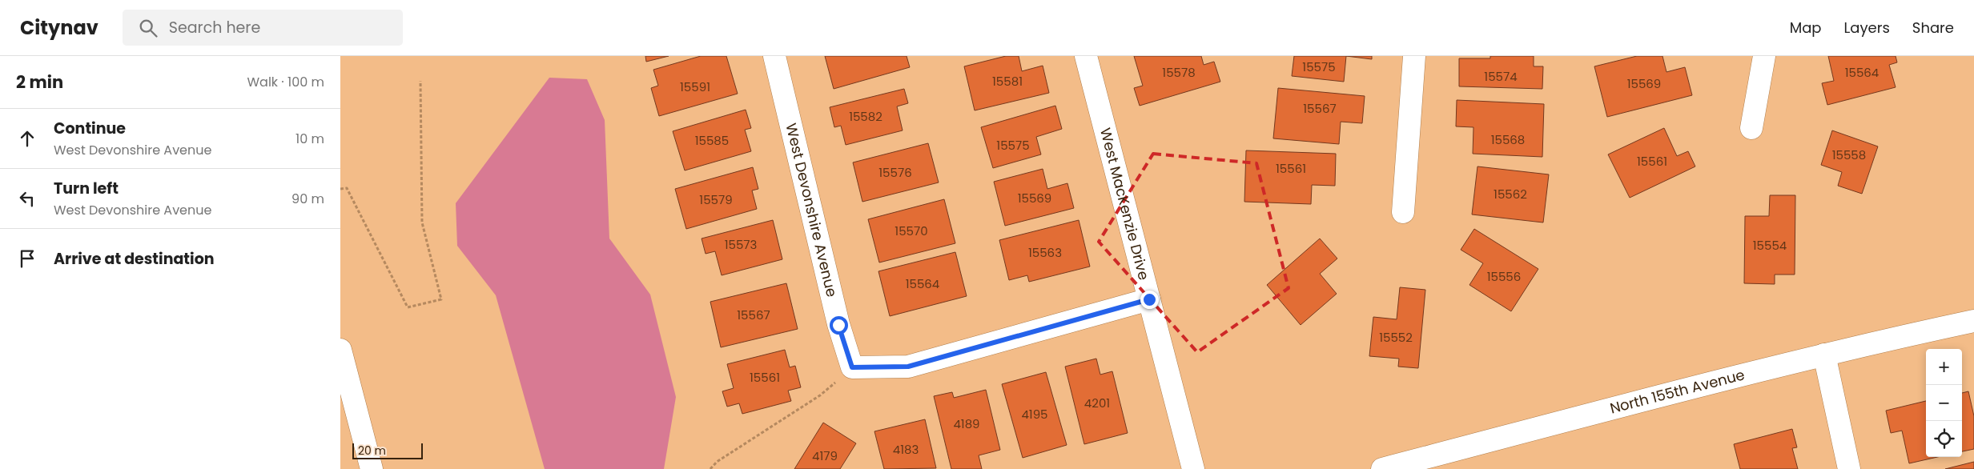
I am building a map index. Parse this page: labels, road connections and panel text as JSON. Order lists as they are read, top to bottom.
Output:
{
  "streets": {
    "street": ["West MacKenzie Drive", "West Devonshire Avenue", "North 155th Avenue"]
  },
  "house_numbers": [
    "15575",
    "15578",
    "15564",
    "15574",
    "15581",
    "15569",
    "15591",
    "15567",
    "15582",
    "15568",
    "15585",
    "15575",
    "15558",
    "15561",
    "15561",
    "15576",
    "15562",
    "15569",
    "15579",
    "15570",
    "15573",
    "15554",
    "15563",
    "15556",
    "15564",
    "15567",
    "15552",
    "15561",
    "4201",
    "4195",
    "4189",
    "4183",
    "4179"
  ],
  "scale_bar": "20 m",
  "page": {
    "header": "Citynav",
    "search": "Search here",
    "nav": ["Map", "Layers", "Share"],
    "heading": ["2 min", "Walk · 100 m"],
    "list": [
      ["Continue", "West Devonshire Avenue", "10 m"],
      ["Turn left", "West Devonshire Avenue", "90 m"],
      "Arrive at destination"
    ],
    "map_buttons": ["+", "−"],
    "scale": "20 m"
  }
}
